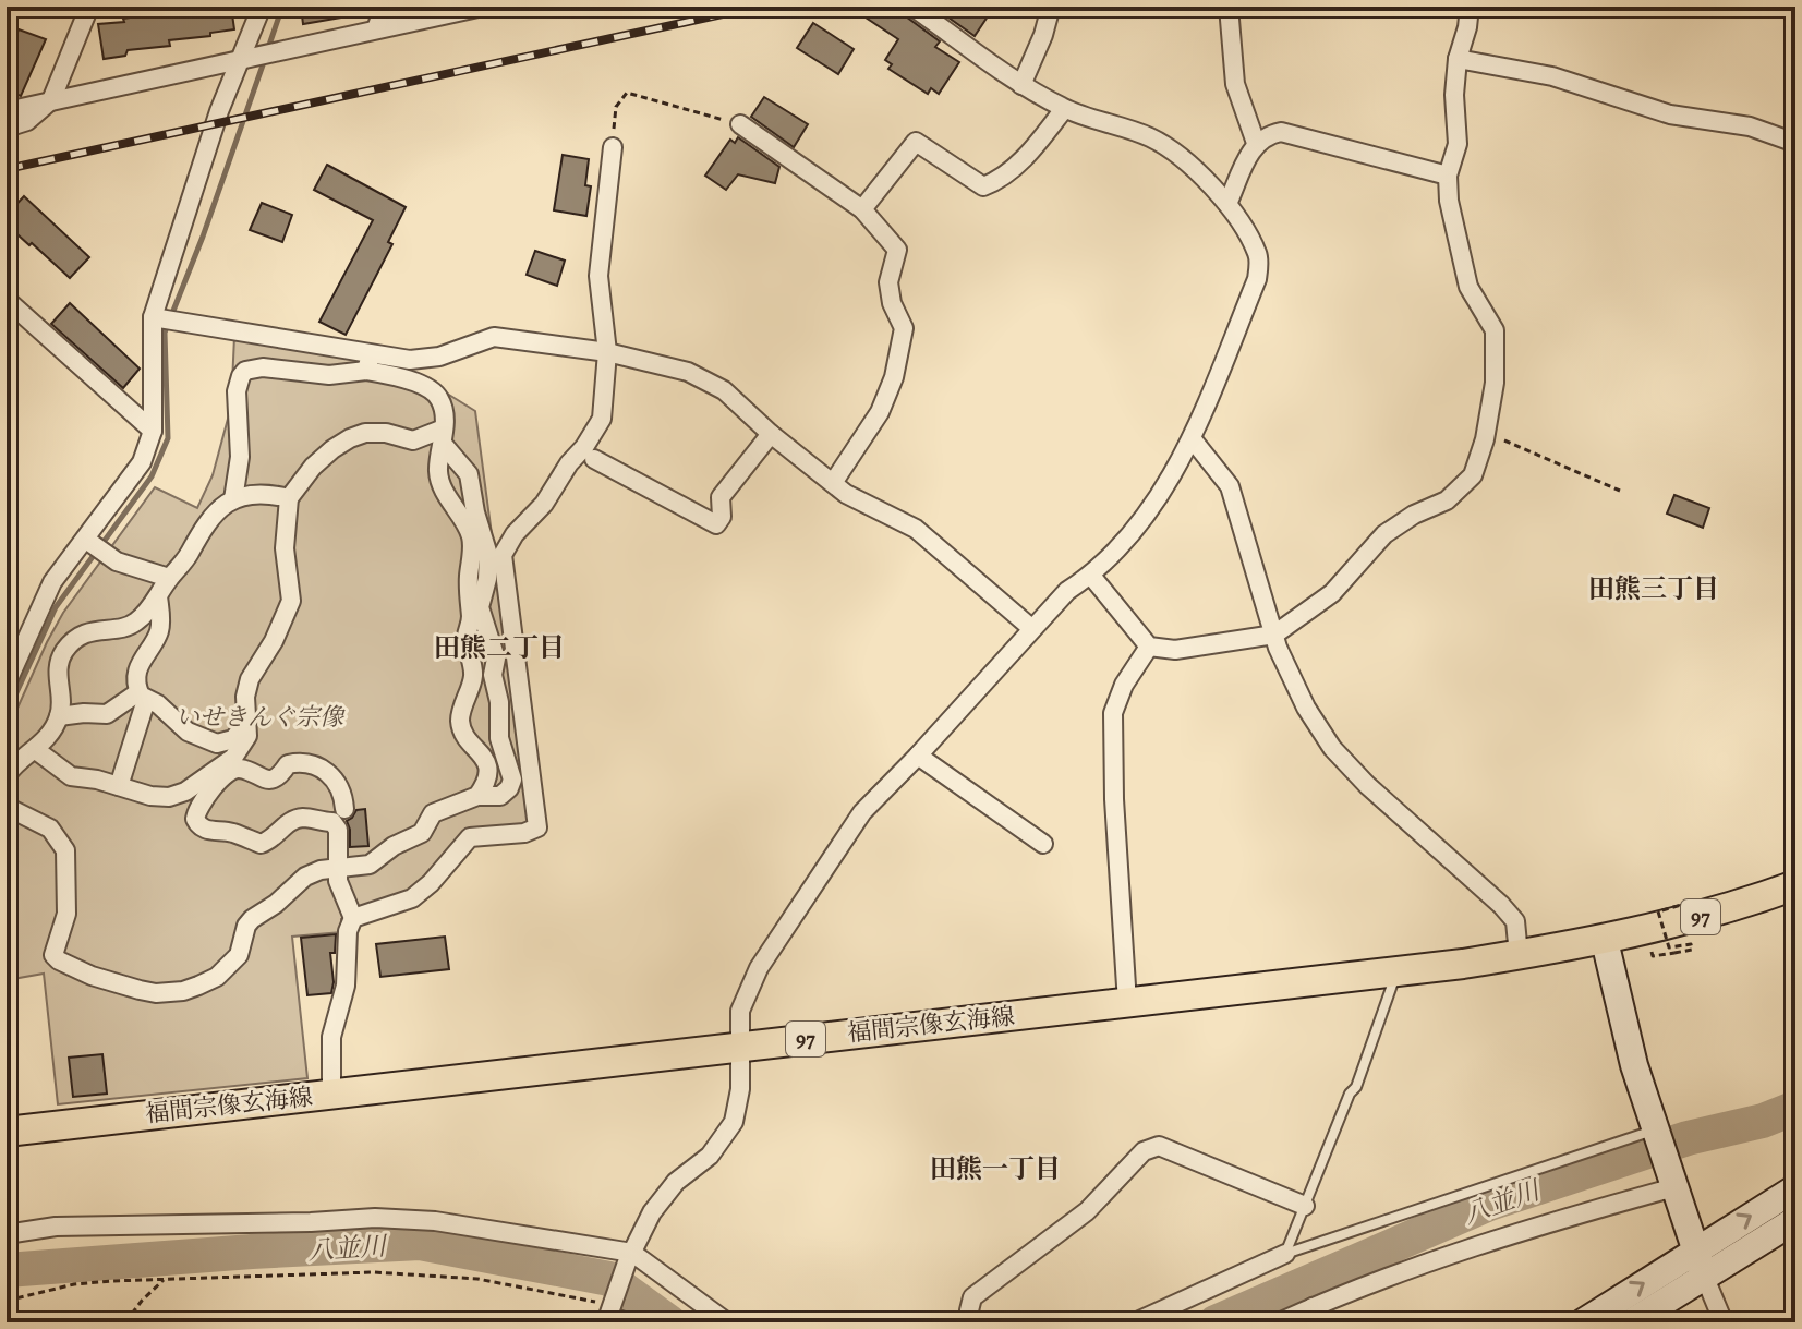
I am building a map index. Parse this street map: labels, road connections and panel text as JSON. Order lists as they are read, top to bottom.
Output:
{
  "streets": {
    "main road": ["97", "福間宗像玄海線"]
  },
  "districts": ["田熊三丁目", "田熊二丁目", "田熊一丁目"],
  "water": ["八並川"],
  "parks": ["いせきんぐ宗像"]
}
